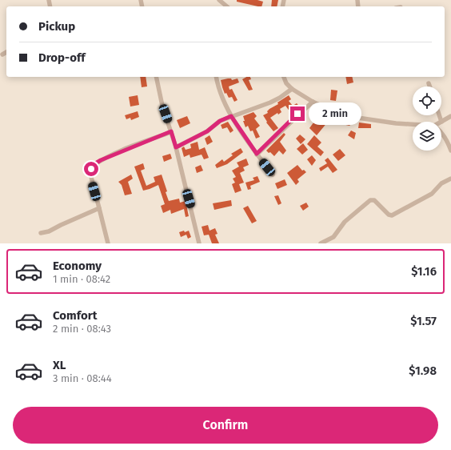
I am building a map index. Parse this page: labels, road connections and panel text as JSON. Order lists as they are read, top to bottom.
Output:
{
  "page": {
    "banner": ["Pickup", "Drop-off"],
    "bubble": "2 min",
    "list": [
      {
        "name": "Economy",
        "note": "1 min · 08:42",
        "value": "$1.16"
      },
      {
        "name": "Comfort",
        "note": "2 min · 08:43",
        "value": "$1.57"
      },
      {
        "name": "XL",
        "note": "3 min · 08:44",
        "value": "$1.98"
      }
    ],
    "buttons": "Confirm"
  }
}
